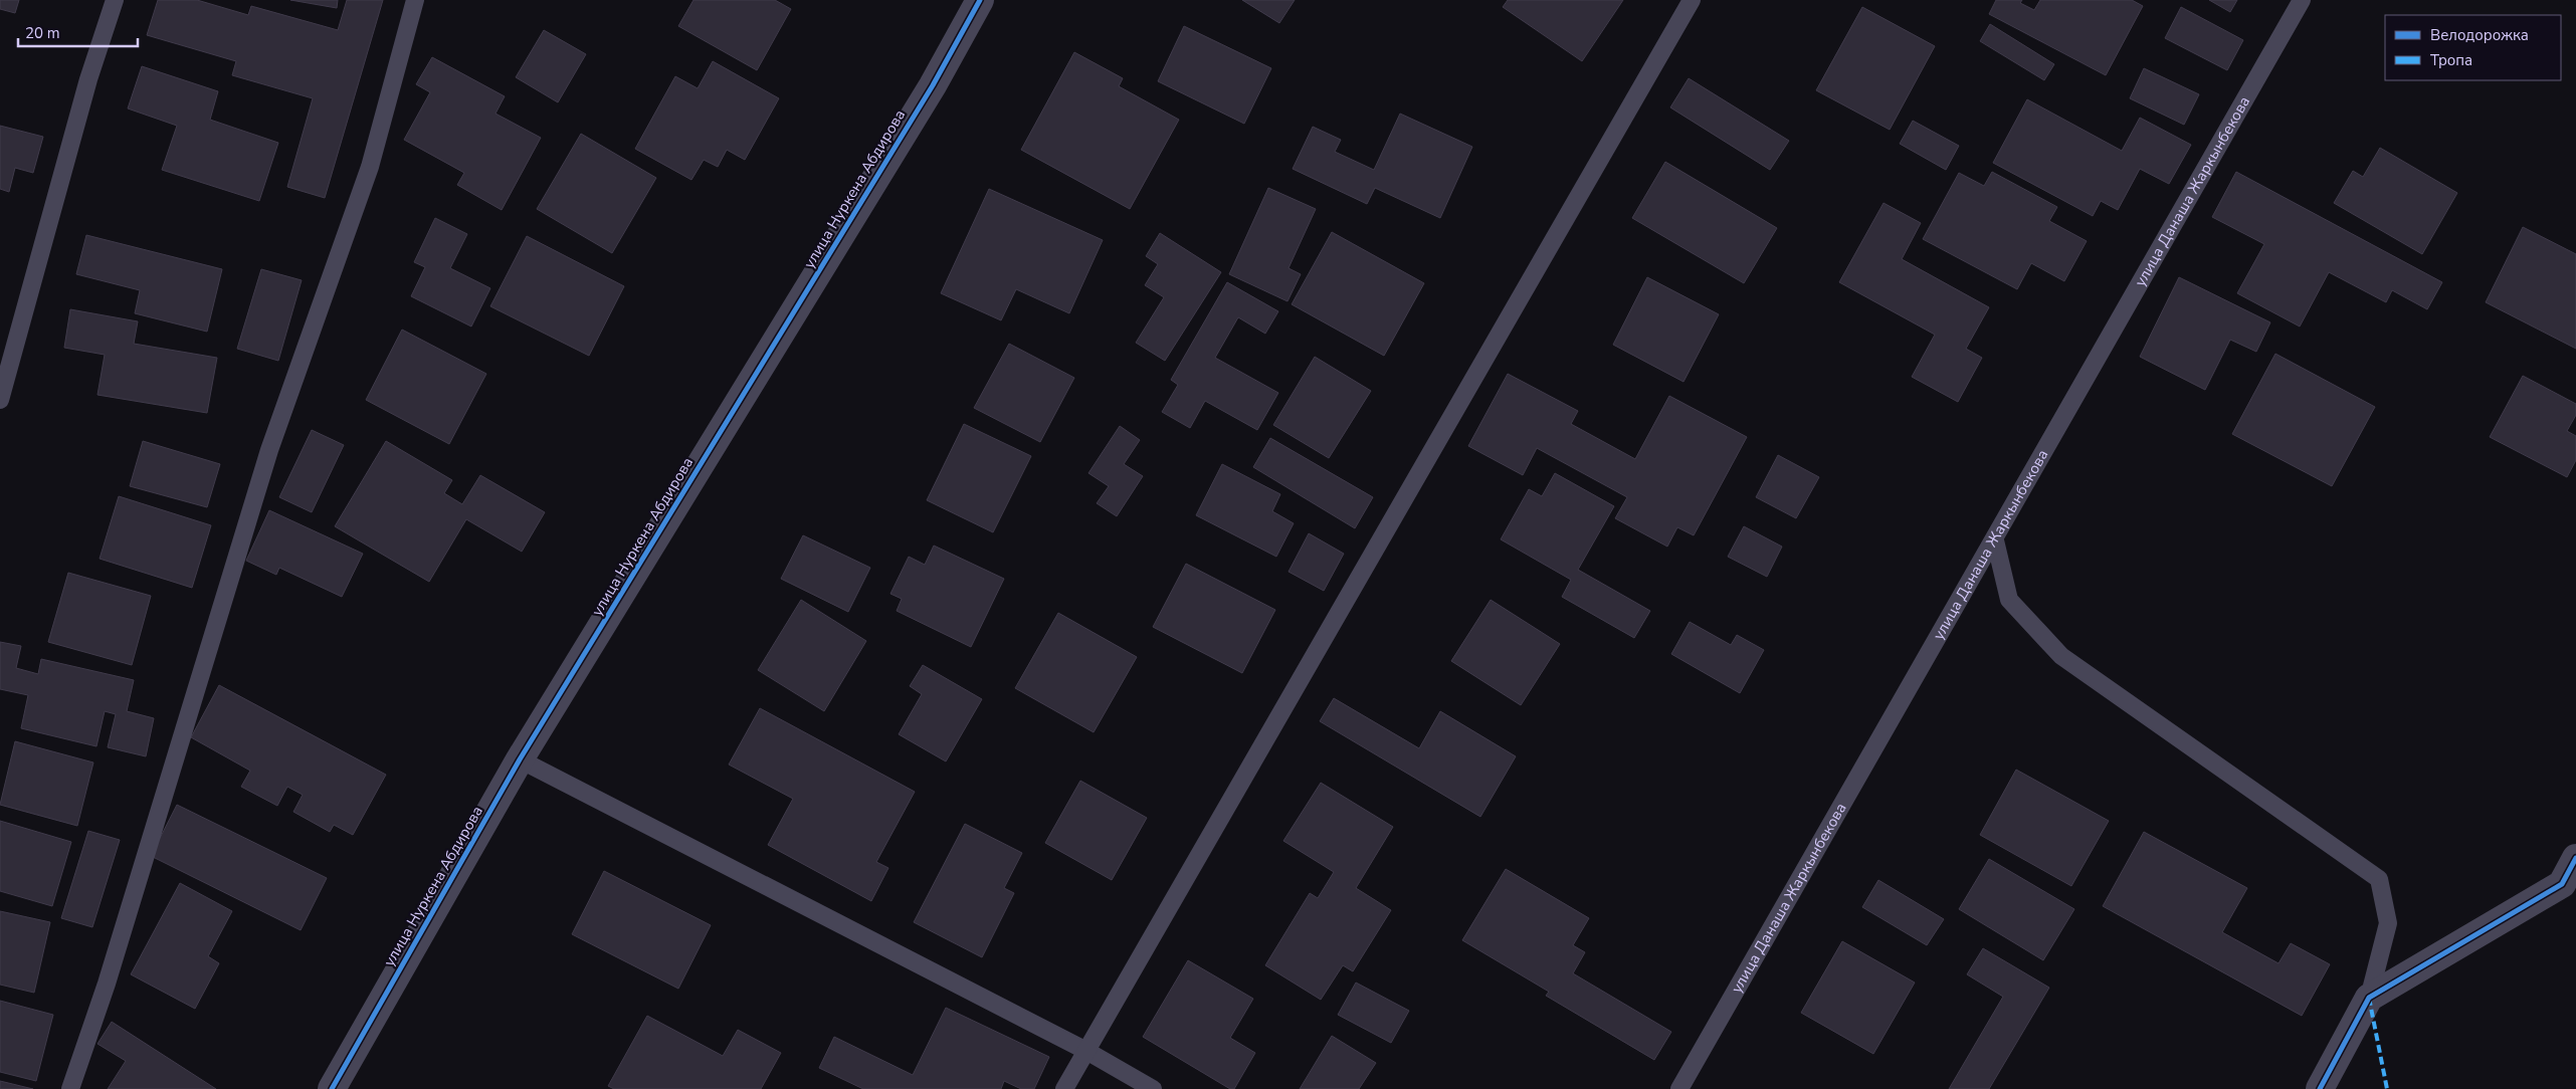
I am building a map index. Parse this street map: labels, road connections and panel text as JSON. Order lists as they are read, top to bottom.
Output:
{
  "streets": {
    "street": ["улица Нуркена Абдирова"],
    "lane": ["улица Данаша Жаркынбекова"]
  },
  "legend": ["Велодорожка", "Тропа"],
  "scale_bar": "20 m"
}
